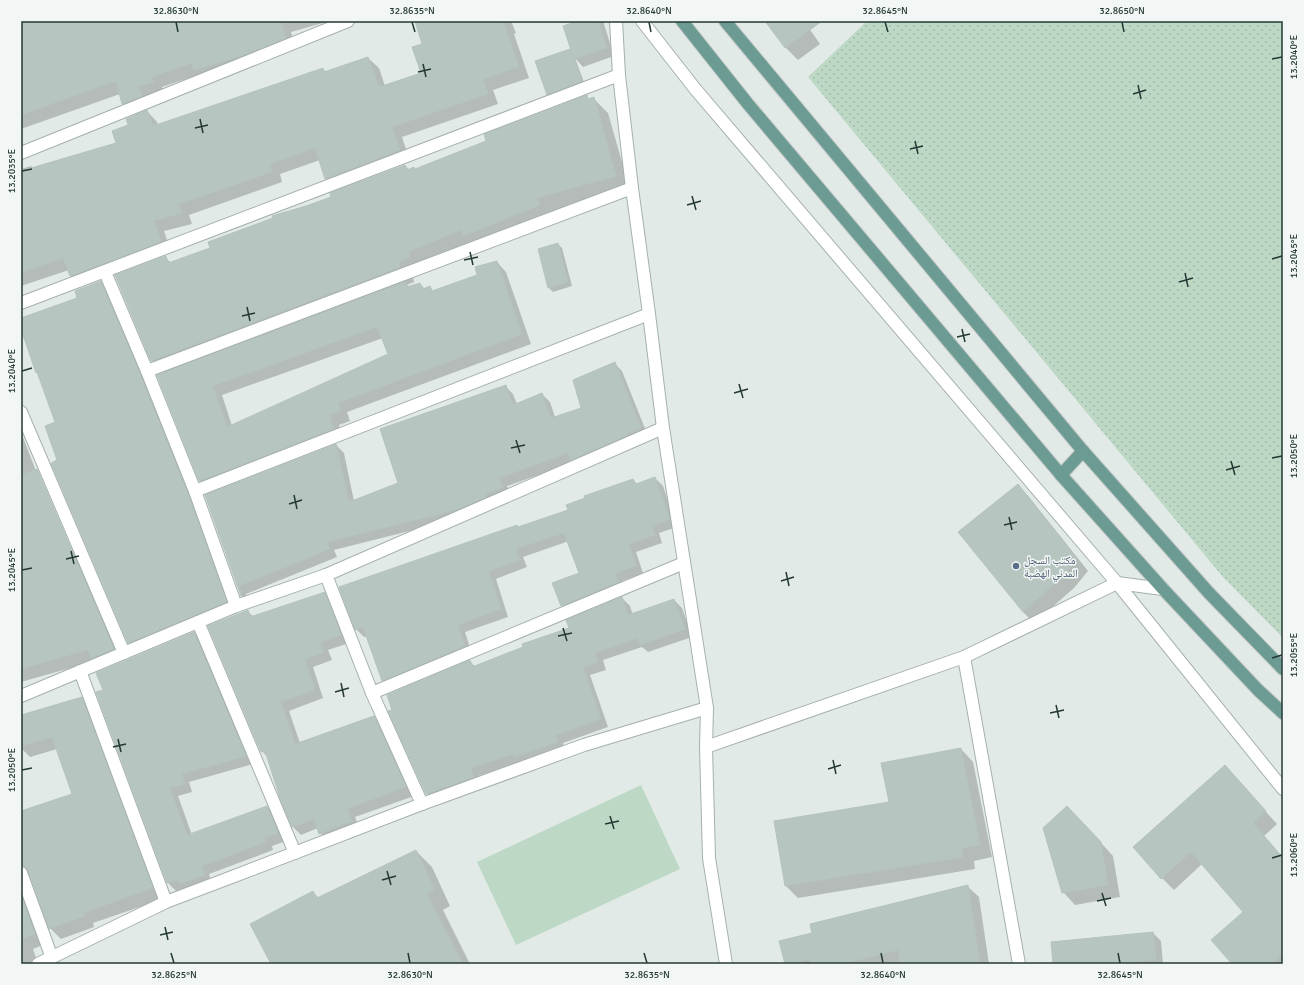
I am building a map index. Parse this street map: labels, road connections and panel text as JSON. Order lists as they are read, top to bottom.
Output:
{
  "places": ["مكتب السجل المدني الهضبة"],
  "coordinates": [
    "32.8630°N",
    "32.8635°N",
    "32.8640°N",
    "32.8645°N",
    "32.8650°N",
    "13.2040°E",
    "13.2035°E",
    "13.2045°E",
    "13.2050°E",
    "13.2055°E",
    "13.2060°E",
    "32.8625°N"
  ]
}
